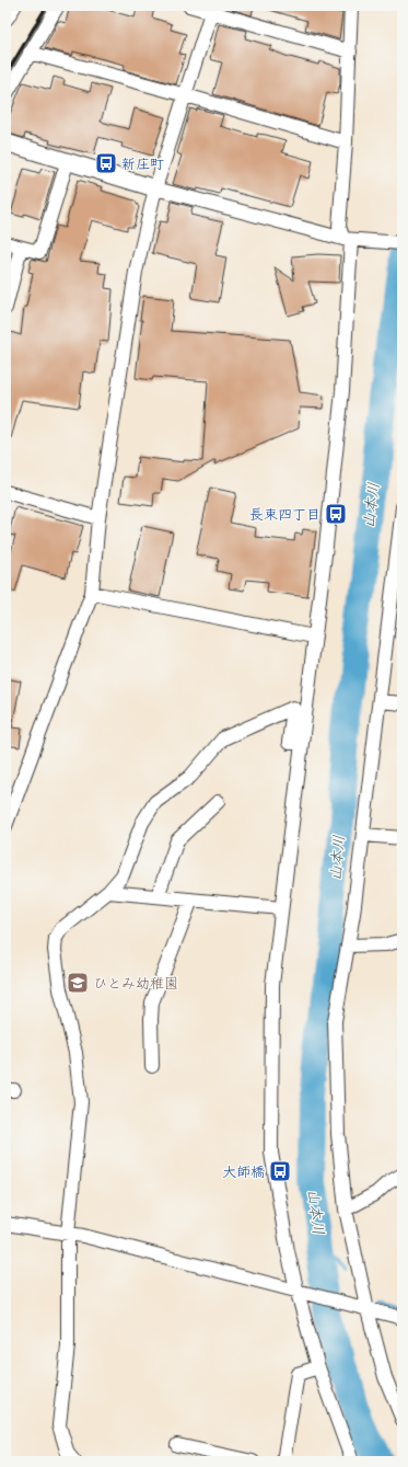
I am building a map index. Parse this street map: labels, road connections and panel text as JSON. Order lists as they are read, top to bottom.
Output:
{
  "water": ["山本川"],
  "places": {
    "bus stop": ["新庄町", "長束四丁目", "大師橋"],
    "school or university": ["ひとみ幼稚園"]
  }
}
